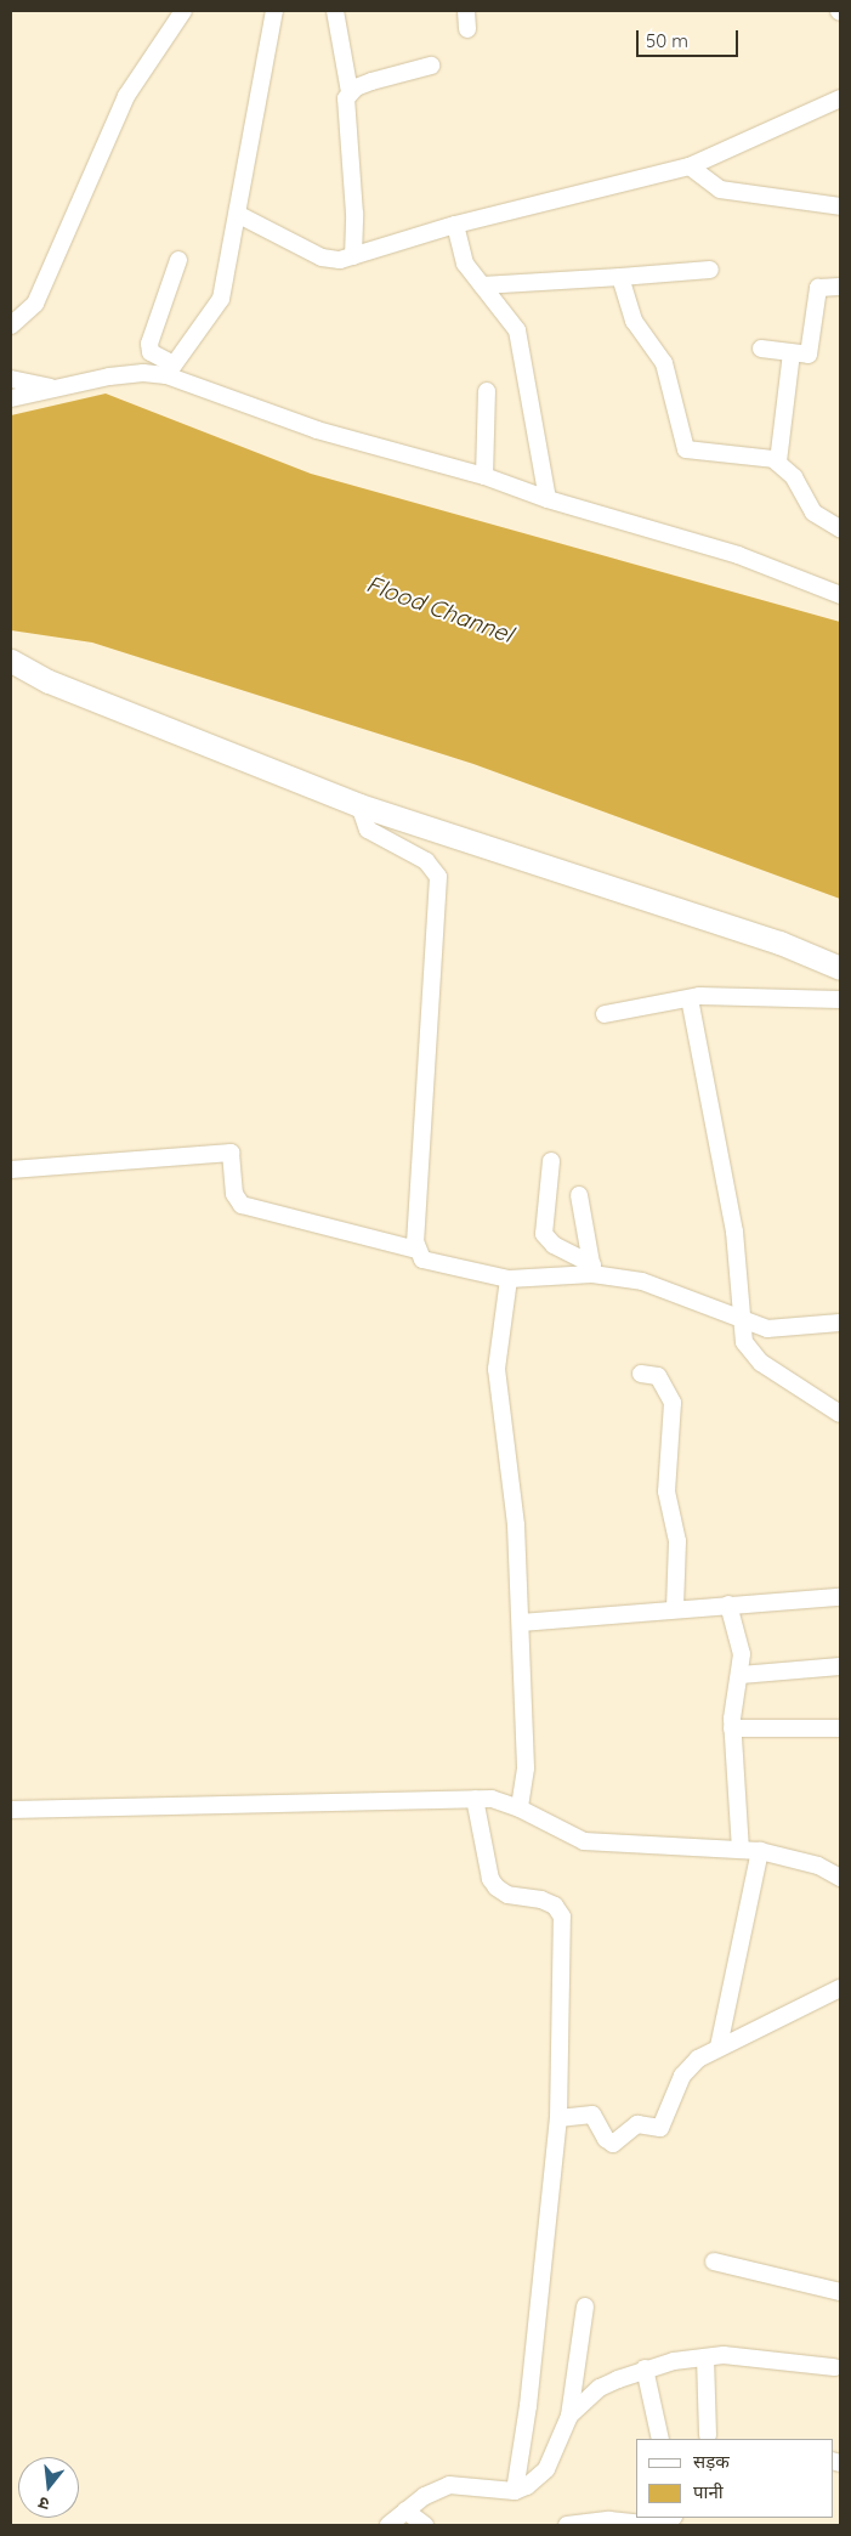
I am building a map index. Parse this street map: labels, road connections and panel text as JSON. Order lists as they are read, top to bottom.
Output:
{
  "water": ["Flood Channel"],
  "legend": ["सड़क", "पानी"],
  "scale_bar": "50 m",
  "north": "bottom"
}
